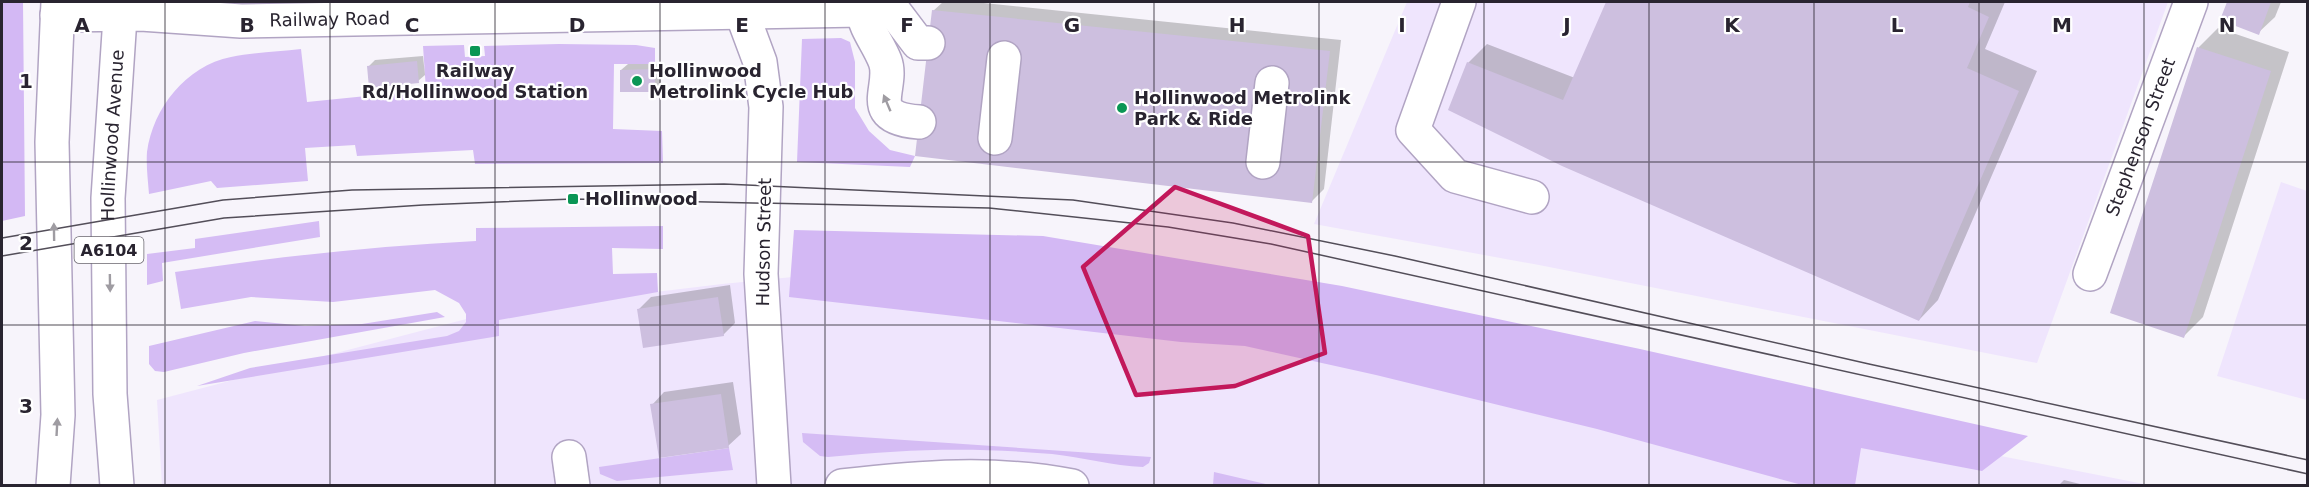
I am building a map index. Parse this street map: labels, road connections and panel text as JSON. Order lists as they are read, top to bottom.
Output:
{
  "streets": {
    "main road": [
      "Railway Road",
      "Hollinwood Avenue",
      "Stephenson Street",
      "Hudson Street",
      "A6104"
    ]
  },
  "crossings": [
    ["Railway Road", "Hollinwood Avenue"],
    ["Railway Road", "Hudson Street"],
    ["Railway Road", "A6104"]
  ],
  "places": {
    "transit": ["Railway Rd/Hollinwood Station", "Hollinwood"],
    "other": ["Hollinwood Metrolink Cycle Hub", "Hollinwood Metrolink Park & Ride"]
  },
  "grid": {
    "columns": [
      "A",
      "B",
      "C",
      "D",
      "E",
      "F",
      "G",
      "H",
      "I",
      "J",
      "K",
      "L",
      "M",
      "N"
    ],
    "rows": ["1", "2", "3"]
  }
}
